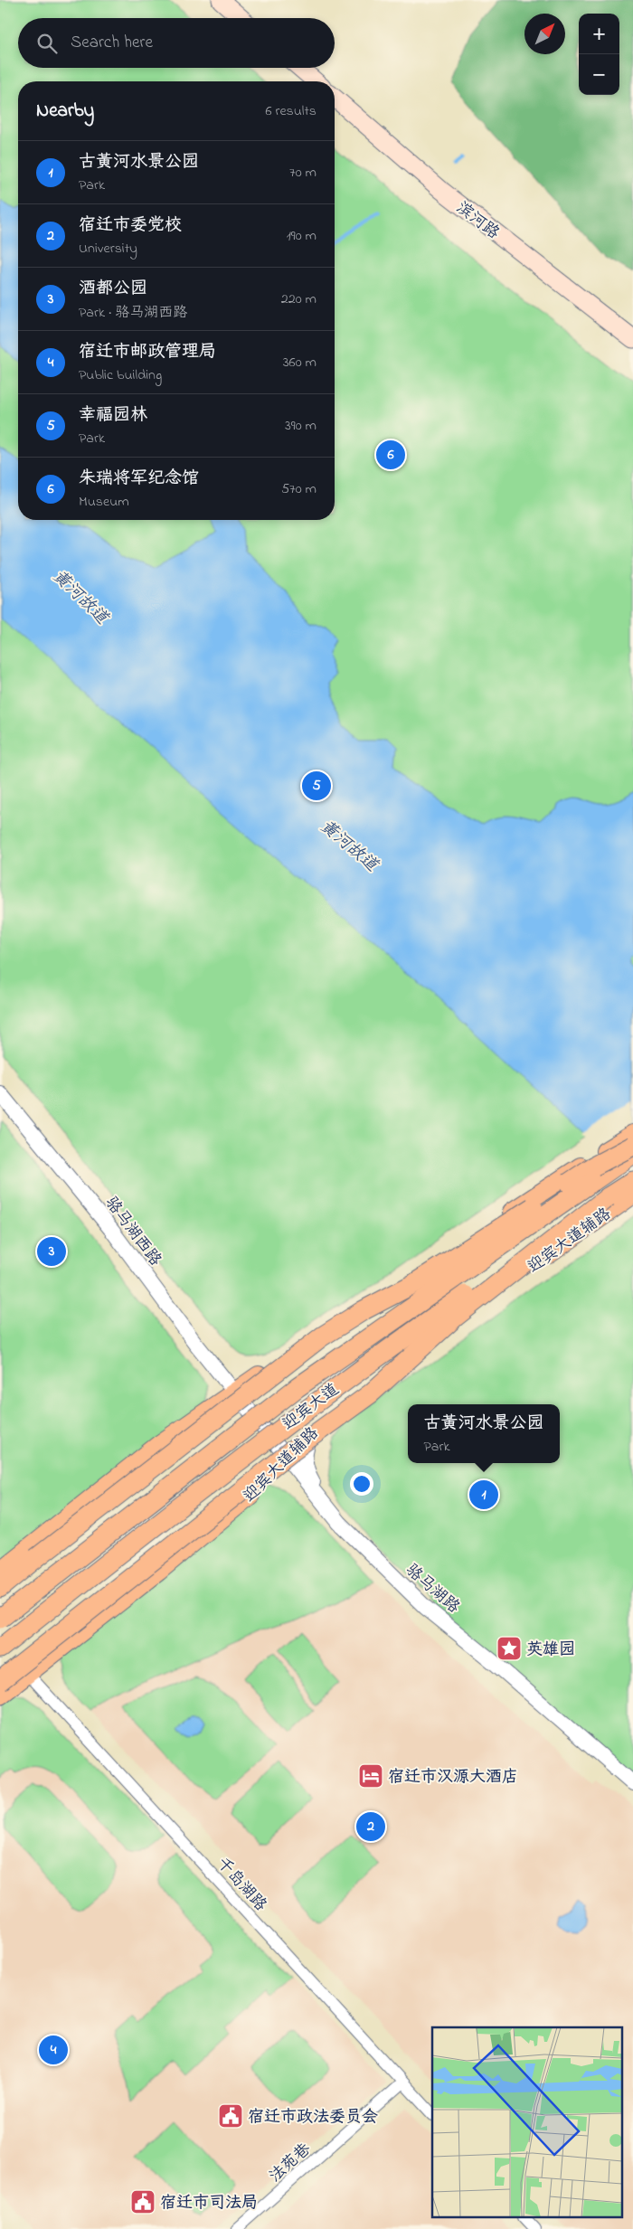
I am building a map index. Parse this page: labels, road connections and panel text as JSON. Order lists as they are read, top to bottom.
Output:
{
  "streets": {
    "highway": ["迎宾大道"],
    "main road": ["滨河路", "迎宾大道辅路"],
    "street": [
      "骆马湖西路",
      "骆马湖路",
      "千岛湖路",
      "法苑巷"
    ]
  },
  "crossings": [
    ["骆马湖西路", "骆马湖路"],
    ["迎宾大道辅路", "迎宾大道"],
    ["迎宾大道辅路", "骆马湖路"],
    ["迎宾大道辅路", "千岛湖路"],
    ["千岛湖路", "法苑巷"]
  ],
  "water": ["黄河故道"],
  "places": {
    "place": ["英雄园"],
    "hotel": ["宿迁市汉源大酒店"],
    "public building": ["宿迁市政法委员会", "宿迁市司法局"]
  },
  "north": "top right",
  "page": {
    "map_buttons": ["+", "−"],
    "search": "Search here",
    "heading": ["Nearby", "6 results"],
    "list": [
      {
        "mark": "1",
        "name": "古黄河水景公园",
        "note": "Park",
        "value": "70 m"
      },
      {
        "mark": "2",
        "name": "宿迁市委党校",
        "note": "University",
        "value": "190 m"
      },
      {
        "mark": "3",
        "name": "酒都公园",
        "note": "Park · 骆马湖西路",
        "value": "220 m"
      },
      {
        "mark": "4",
        "name": "宿迁市邮政管理局",
        "note": "Public building",
        "value": "360 m"
      },
      {
        "mark": "5",
        "name": "幸福园林",
        "note": "Park",
        "value": "390 m"
      },
      {
        "mark": "6",
        "name": "朱瑞将军纪念馆",
        "note": "Museum",
        "value": "570 m"
      }
    ],
    "pins": [
      "6",
      "5",
      "3",
      "1",
      "2",
      "4"
    ],
    "popup": ["古黄河水景公园", "Park"]
  }
}
